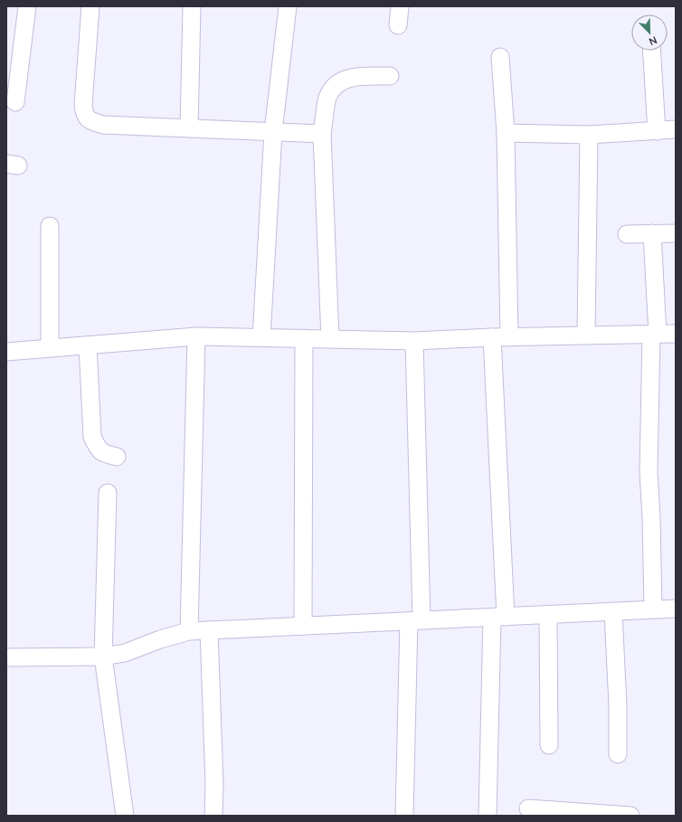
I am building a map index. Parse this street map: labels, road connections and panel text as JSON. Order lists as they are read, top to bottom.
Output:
{
  "north": "bottom right"
}
